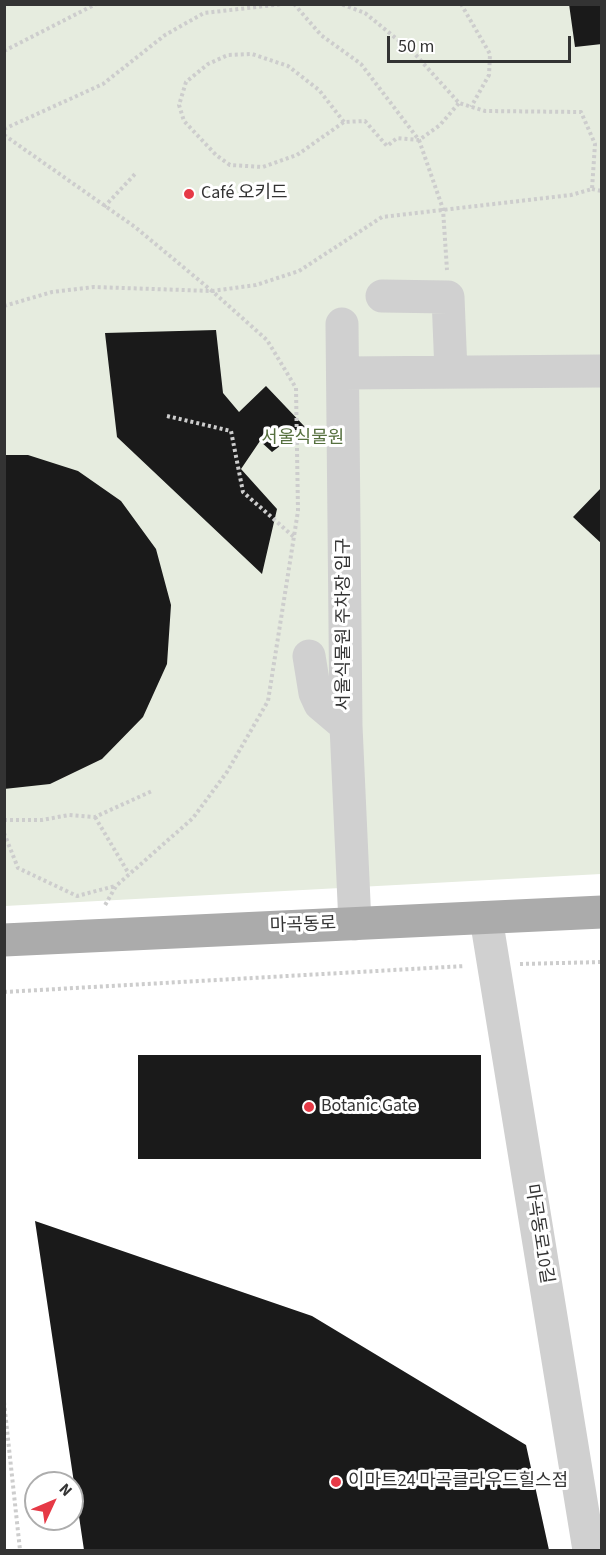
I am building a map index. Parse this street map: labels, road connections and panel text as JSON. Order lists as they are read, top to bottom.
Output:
{
  "streets": {
    "main road": ["마곡동로"],
    "street": ["서울식물원 주차장 입구", "마곡동로10길"]
  },
  "crossings": [
    ["서울식물원 주차장 입구", "마곡동로"],
    ["마곡동로", "마곡동로10길"]
  ],
  "parks": ["서울식물원"],
  "places": ["Café 오키드", "Botanic Gate", "이마트24 마곡클라우드힐스점"],
  "scale_bar": "50 m",
  "north": "top right"
}
